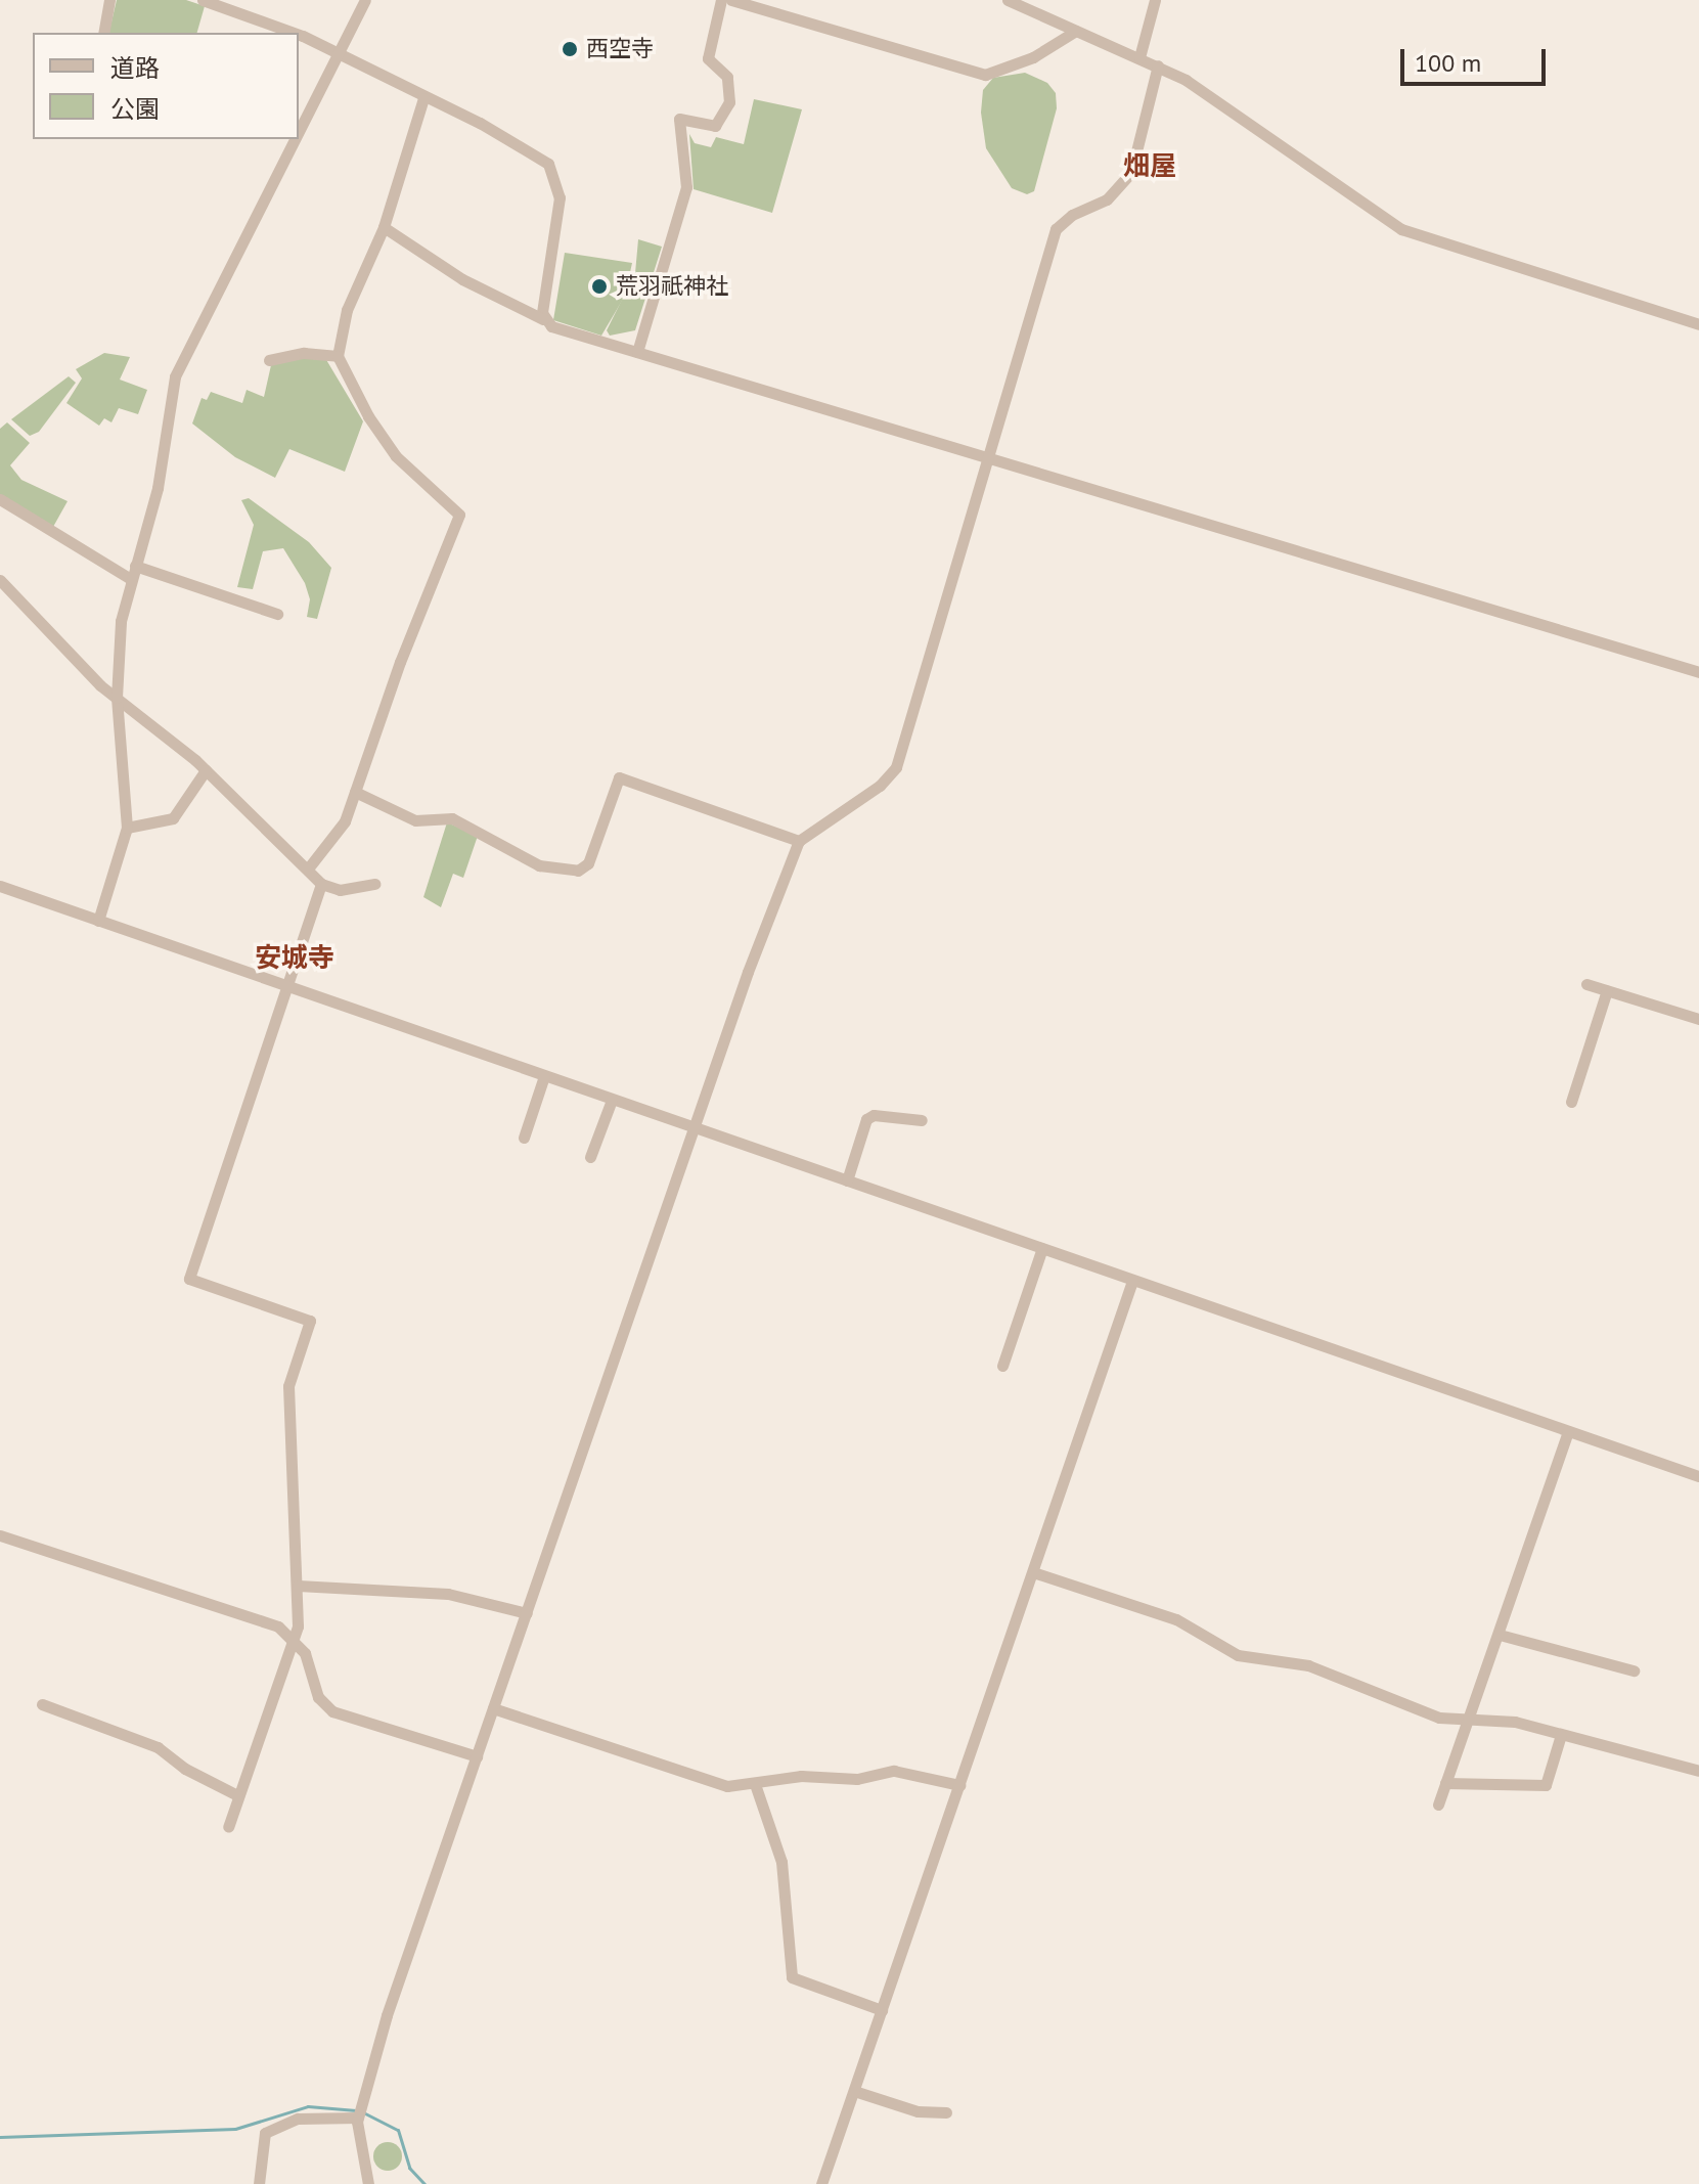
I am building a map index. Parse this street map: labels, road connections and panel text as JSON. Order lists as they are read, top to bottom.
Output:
{
  "districts": ["畑屋", "安城寺"],
  "places": ["西空寺", "荒羽祇神社"],
  "legend": ["道路", "公園"],
  "scale_bar": "100 m"
}
